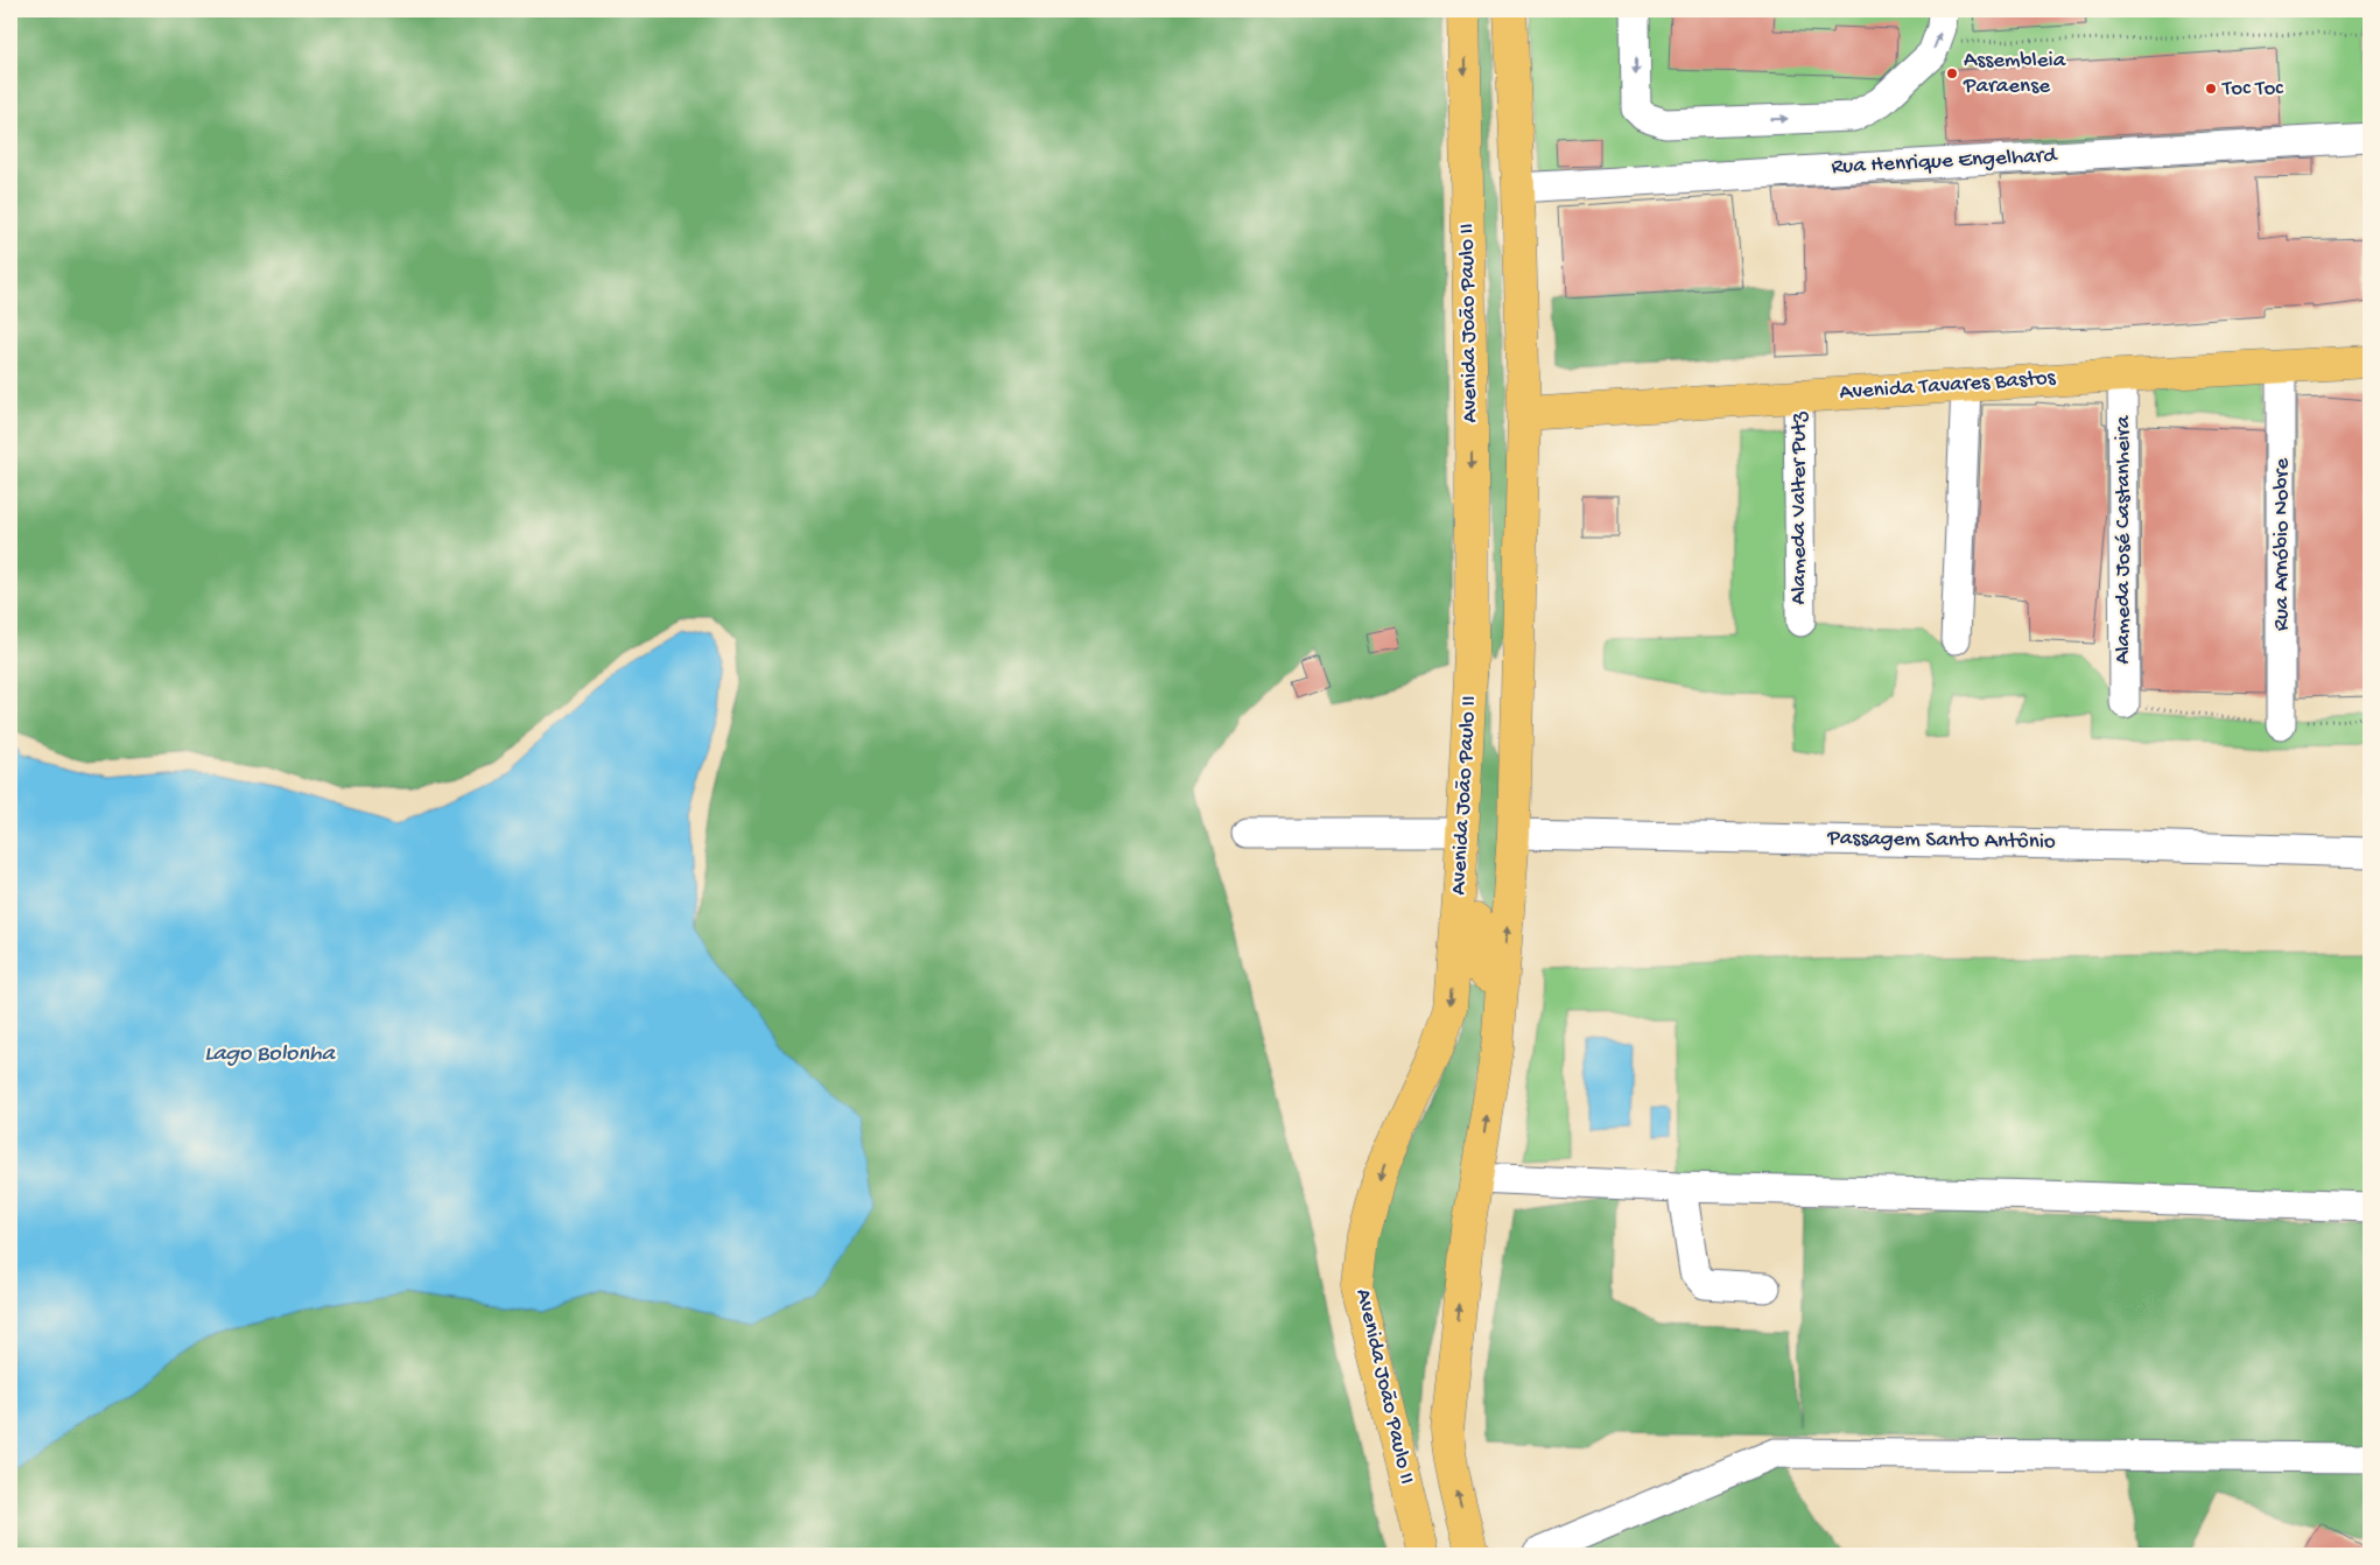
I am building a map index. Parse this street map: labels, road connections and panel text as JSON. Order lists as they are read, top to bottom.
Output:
{
  "streets": {
    "main road": ["Avenida João Paulo II", "Avenida Tavares Bastos"],
    "street": [
      "Rua Henrique Engelhard",
      "Alameda Valter Putz",
      "Alameda José Castanheira",
      "Rua Arnóbio Nobre",
      "Passagem Santo Antônio"
    ]
  },
  "crossings": [
    ["Avenida Tavares Bastos", "Alameda Valter Putz"],
    ["Avenida Tavares Bastos", "Alameda José Castanheira"],
    ["Avenida Tavares Bastos", "Rua Arnóbio Nobre"]
  ],
  "water": ["Lago Bolonha"],
  "places": ["Assembleia Paraense", "Toc Toc"]
}
